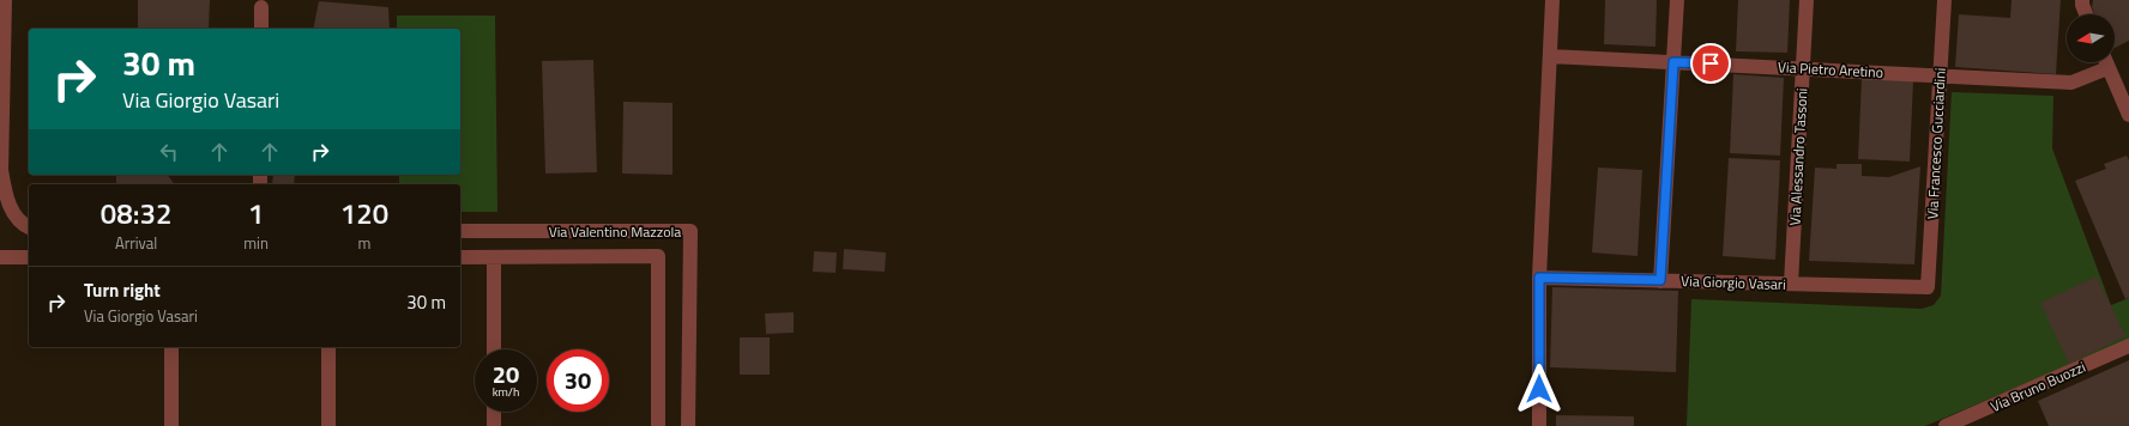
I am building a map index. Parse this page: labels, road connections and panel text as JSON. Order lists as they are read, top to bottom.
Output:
{
  "streets": {
    "street": [
      "Via Pietro Aretino",
      "Via Francesco Gucciardini",
      "Via Alessandro Tassoni",
      "Via Valentino Mazzola",
      "Via Giorgio Vasari",
      "Via Bruno Buozzi"
    ]
  },
  "crossings": [
    ["Via Pietro Aretino", "Via Francesco Gucciardini"],
    ["Via Pietro Aretino", "Via Alessandro Tassoni"],
    ["Via Francesco Gucciardini", "Via Giorgio Vasari"],
    ["Via Alessandro Tassoni", "Via Giorgio Vasari"]
  ],
  "north": "left",
  "page": {
    "turn": ["30 m", "Via Giorgio Vasari"],
    "eta": [
      "08:32",
      "Arrival",
      "1",
      "min",
      "120",
      "m"
    ],
    "list": [
      {
        "name": "Turn right",
        "note": "Via Giorgio Vasari",
        "value": "30 m"
      }
    ],
    "speed": "20 km/h",
    "limit": "30"
  }
}
